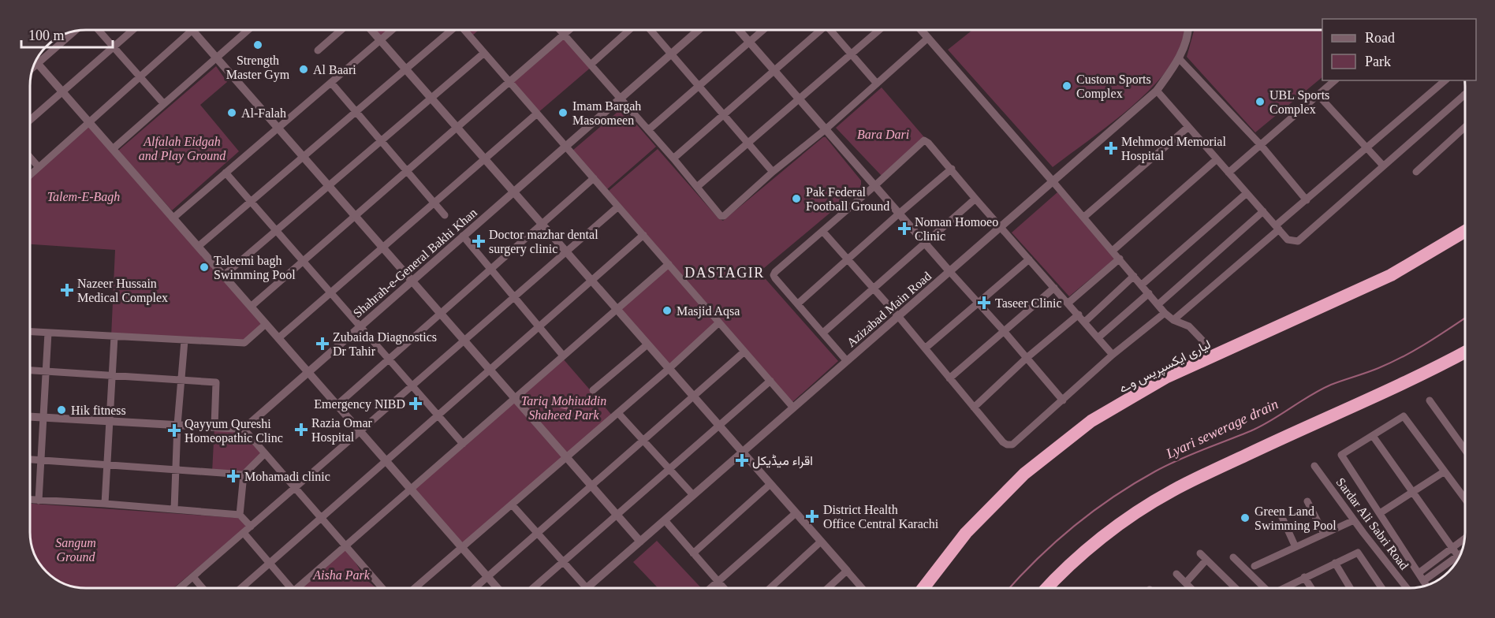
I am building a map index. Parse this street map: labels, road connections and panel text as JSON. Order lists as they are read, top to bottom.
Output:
{
  "streets": {
    "highway": ["لیاری ایکسپریس وے"],
    "street": ["Shahrah-e-General Bakhi Khan", "Azizabad Main Road", "Sardar Ali Sabri Road"]
  },
  "districts": ["DASTAGIR"],
  "water": ["Lyari sewerage drain"],
  "parks": [
    "Bara Dari",
    "Alfalah Eidgah and Play Ground",
    "Talem-E-Bagh",
    "Tariq Mohiuddin Shaheed Park",
    "Sangum Ground",
    "Aisha Park"
  ],
  "places": {
    "other": [
      "Strength Master Gym",
      "Al Baari",
      "Custom Sports Complex",
      "UBL Sports Complex",
      "Al-Falah",
      "Imam Bargah Masoomeen",
      "Pak Federal Football Ground",
      "Taleemi bagh Swimming Pool",
      "Masjid Aqsa",
      "Hik fitness",
      "Green Land Swimming Pool"
    ],
    "health": [
      "Mehmood Memorial Hospital",
      "Noman Homoeo Clinic",
      "Doctor mazhar dental surgery clinic",
      "Nazeer Hussain Medical Complex",
      "Taseer Clinic",
      "Zubaida Diagnostics Dr Tahir",
      "Emergency NIBD",
      "Razia Omar Hospital",
      "Qayyum Qureshi Homeopathic Clinc",
      "اقراء میڈیکل",
      "Mohamadi clinic",
      "District Health Office Central Karachi"
    ]
  },
  "legend": ["Road", "Park"],
  "scale_bar": "100 m"
}
